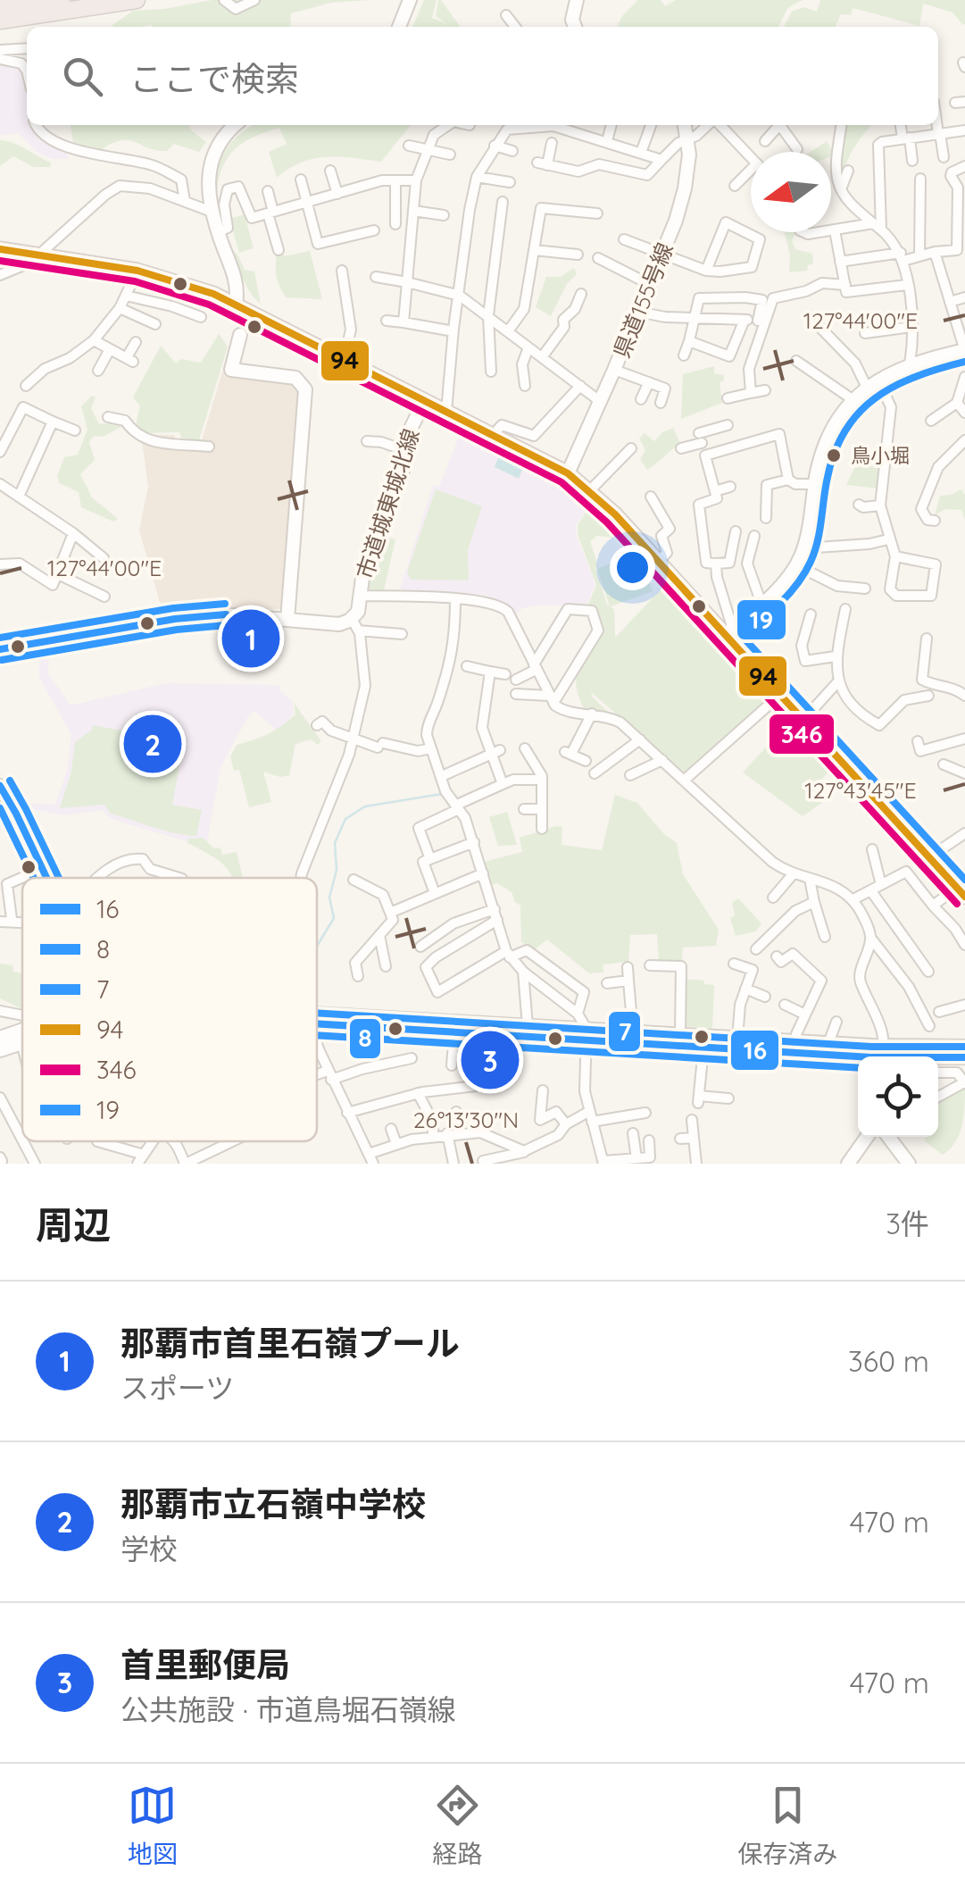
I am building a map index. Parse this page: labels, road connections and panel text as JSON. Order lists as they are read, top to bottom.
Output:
{
  "streets": {
    "street": ["県道155号線", "市道城東城北線"]
  },
  "places": ["鳥小堀"],
  "lines": [
    "transit line 94",
    "transit line 346",
    "transit line 19",
    "transit line 7",
    "transit line 16",
    "transit line 8"
  ],
  "legend": [
    "16",
    "8",
    "7",
    "94",
    "346",
    "19"
  ],
  "north": "left",
  "page": {
    "search": "ここで検索",
    "pins": ["1", "2", "3"],
    "heading": ["周辺", "3件"],
    "list": [
      {
        "mark": "1",
        "name": "那覇市首里石嶺プール",
        "note": "スポーツ",
        "value": "360 m"
      },
      {
        "mark": "2",
        "name": "那覇市立石嶺中学校",
        "note": "学校",
        "value": "470 m"
      },
      {
        "mark": "3",
        "name": "首里郵便局",
        "note": "公共施設 · 市道鳥堀石嶺線",
        "value": "470 m"
      }
    ],
    "nav": ["地図", "経路", "保存済み"]
  },
  "coordinates": ["127°44'00\"E", "127°43'45\"E", "26°13'30\"N"]
}
